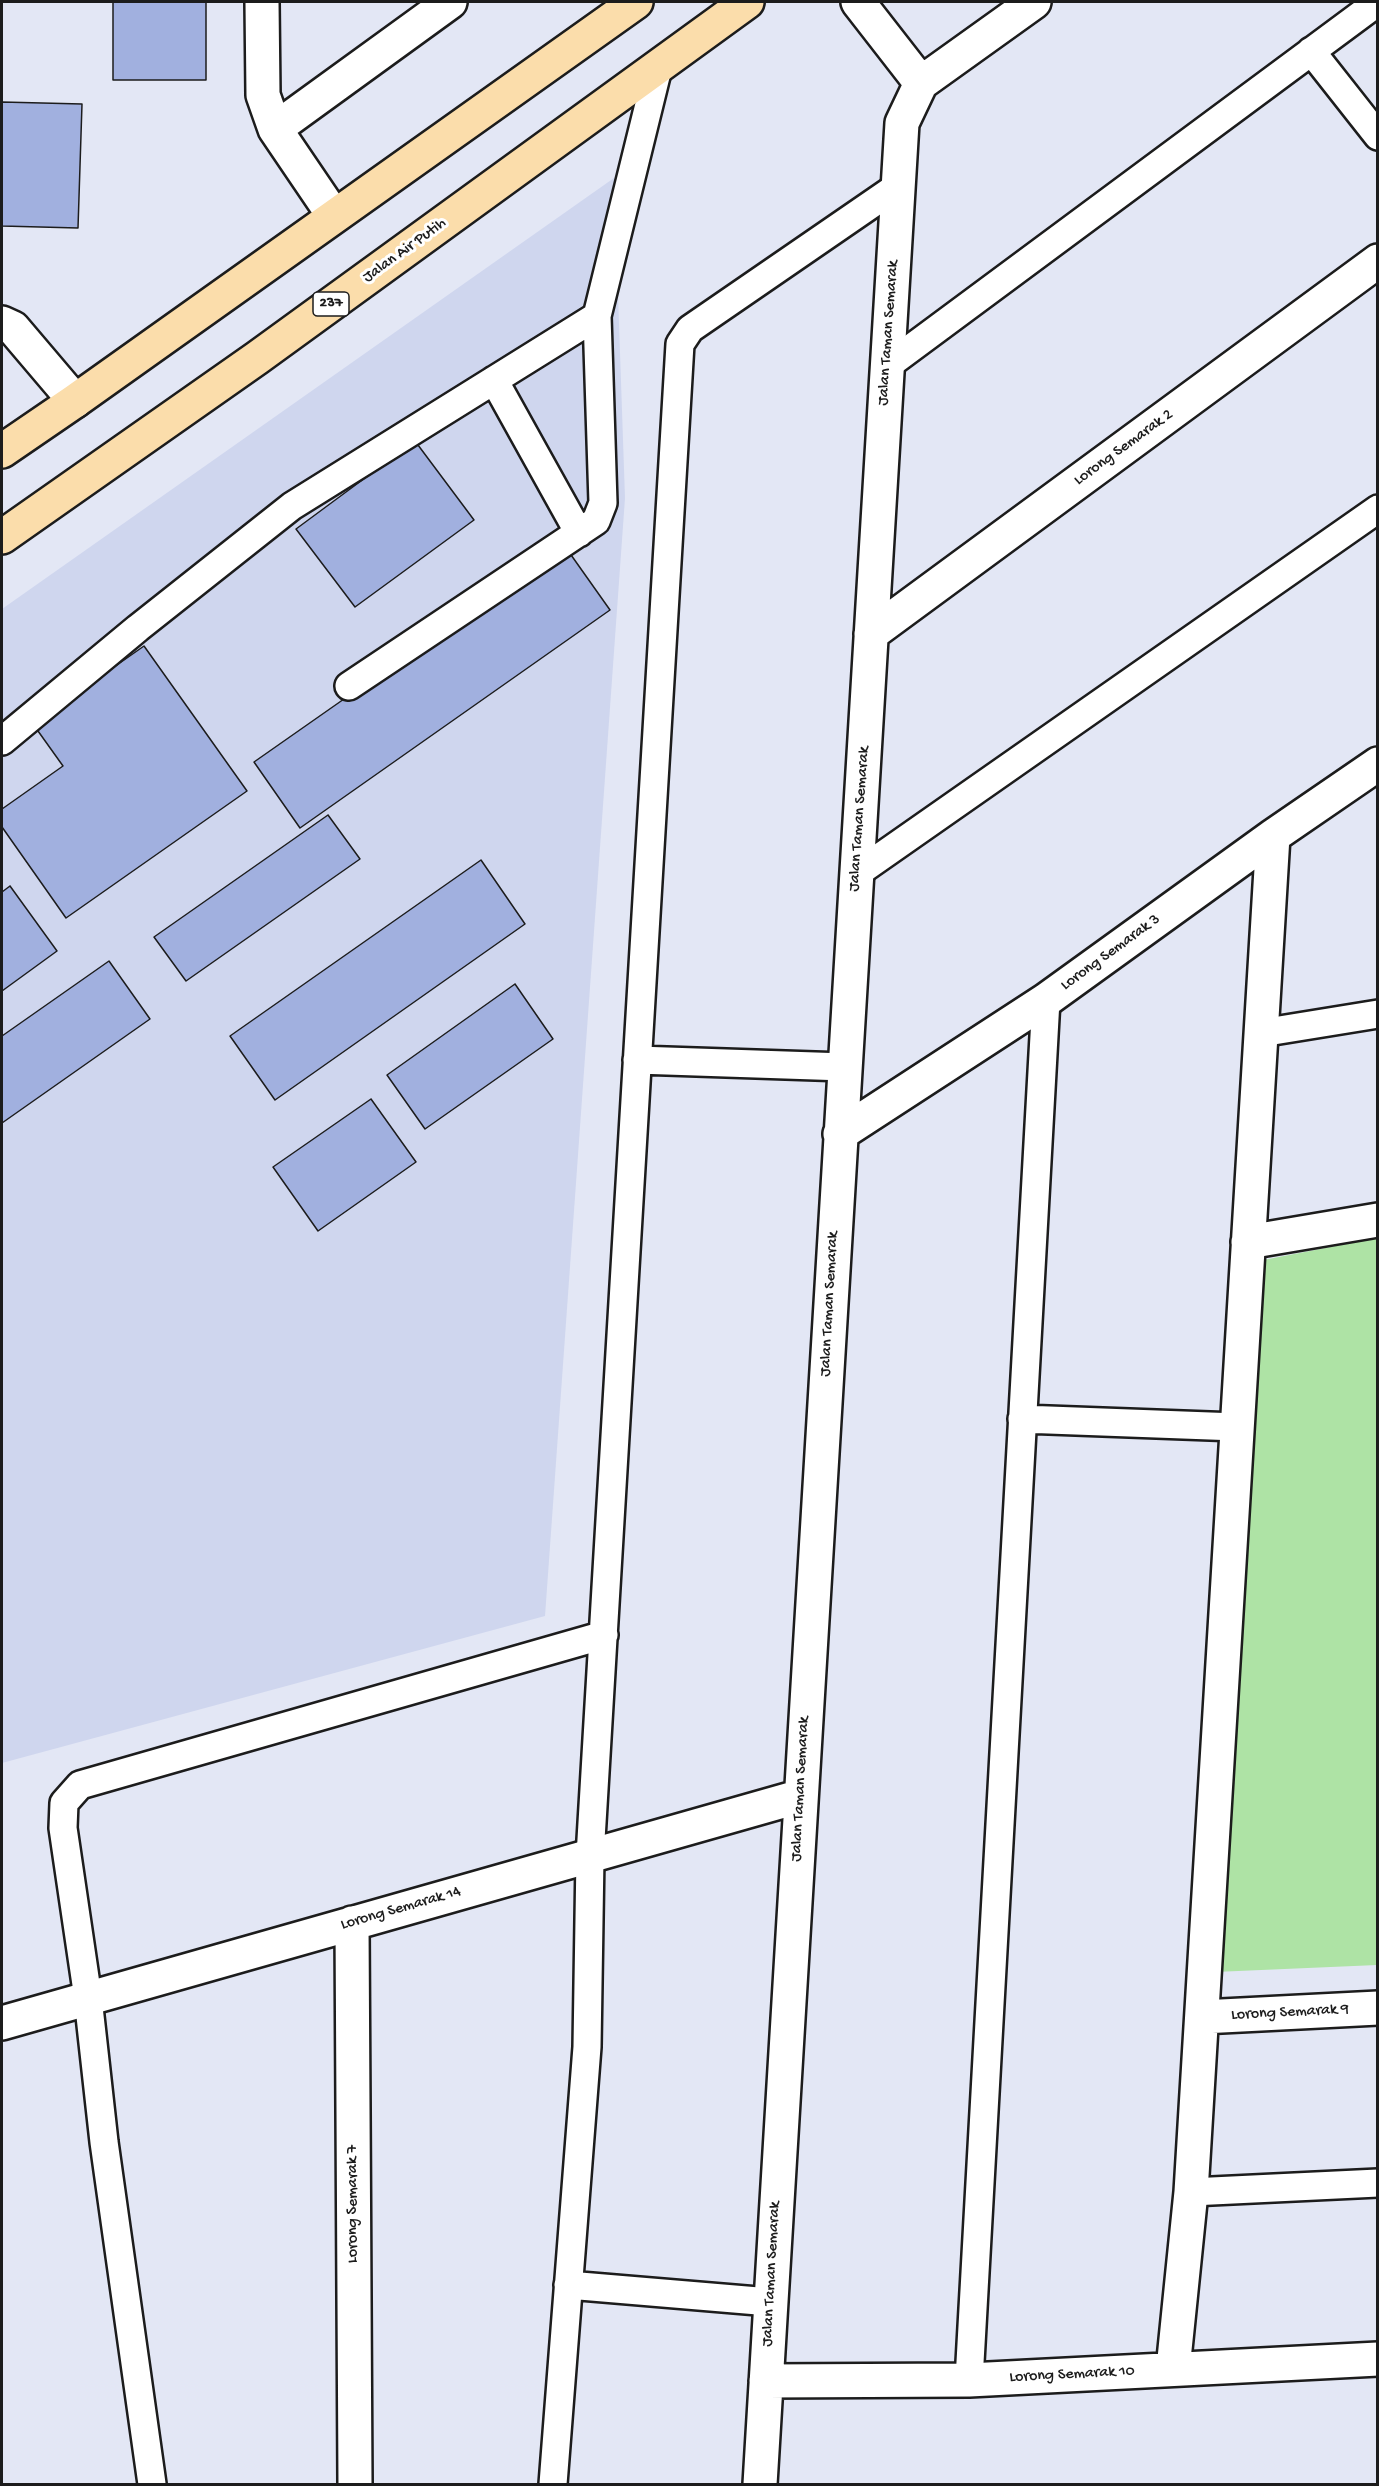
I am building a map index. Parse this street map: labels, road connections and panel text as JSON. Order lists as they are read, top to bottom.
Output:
{
  "streets": {
    "main road": ["Jalan Air Putih", "237"],
    "street": [
      "Jalan Taman Semarak",
      "Lorong Semarak 2",
      "Lorong Semarak 3",
      "Lorong Semarak 14",
      "Lorong Semarak 9",
      "Lorong Semarak 7",
      "Lorong Semarak 10"
    ]
  },
  "crossings": [
    ["Jalan Taman Semarak", "Lorong Semarak 2"],
    ["Jalan Taman Semarak", "Lorong Semarak 3"],
    ["Jalan Taman Semarak", "Lorong Semarak 14"],
    ["Jalan Taman Semarak", "Lorong Semarak 10"],
    ["Lorong Semarak 14", "Lorong Semarak 7"]
  ]
}
